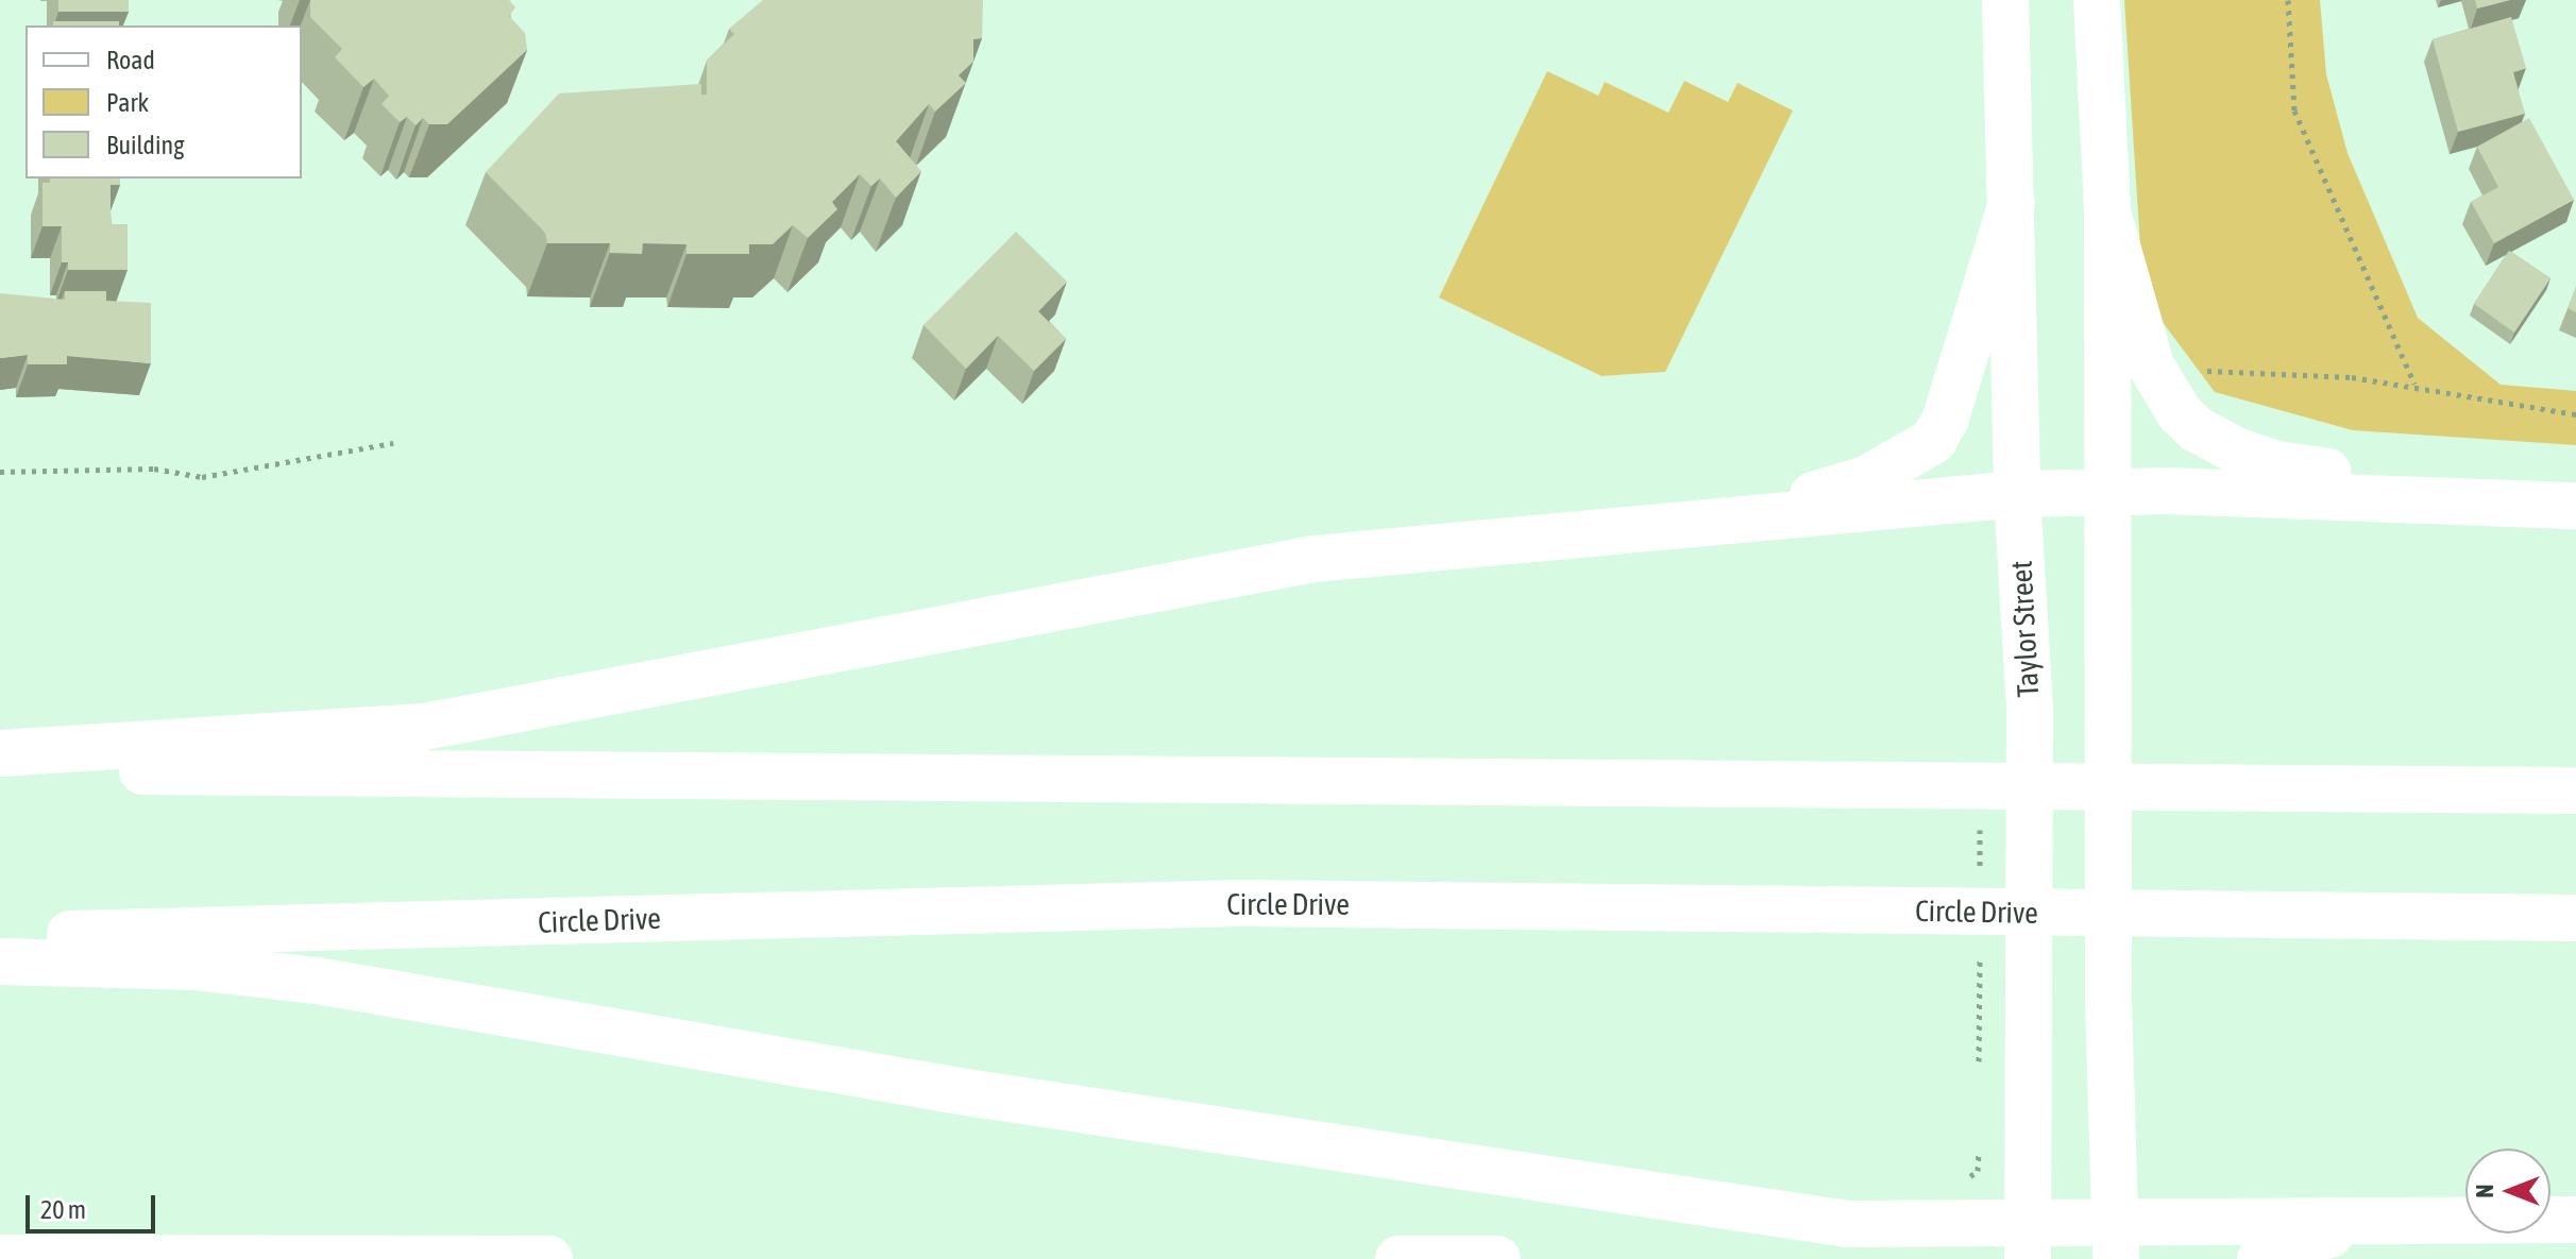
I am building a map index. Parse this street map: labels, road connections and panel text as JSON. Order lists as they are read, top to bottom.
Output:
{
  "streets": {
    "main road": ["Taylor Street", "Circle Drive"]
  },
  "legend": ["Road", "Park", "Building"],
  "scale_bar": "20 m",
  "north": "left"
}
